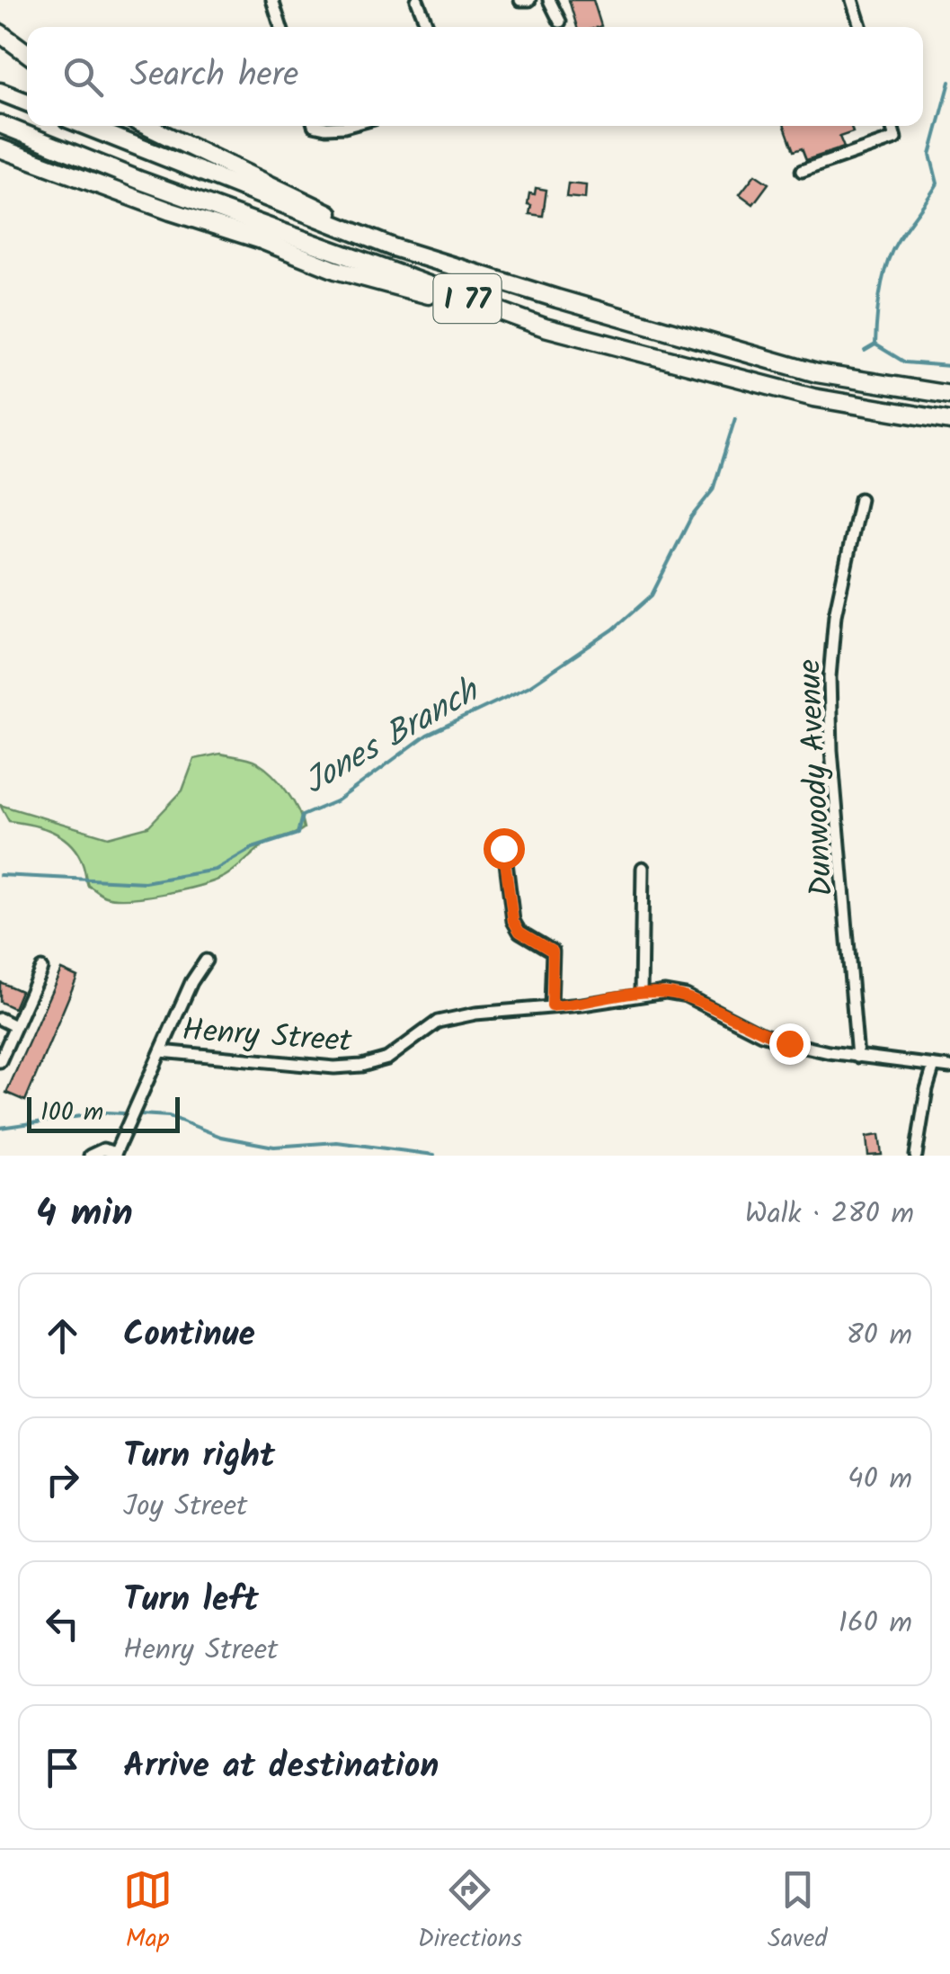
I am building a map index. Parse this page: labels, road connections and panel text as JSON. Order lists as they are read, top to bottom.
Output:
{
  "streets": {
    "highway": ["I 77"],
    "street": ["Dunwoody Avenue", "Henry Street"]
  },
  "crossings": [
    ["Dunwoody Avenue", "Henry Street"]
  ],
  "water": ["Jones Branch"],
  "scale_bar": "100 m",
  "page": {
    "search": "Search here",
    "scale": "100 m",
    "heading": ["4 min", "Walk · 280 m"],
    "list": [
      ["Continue", "80 m"],
      ["Turn right", "Joy Street", "40 m"],
      ["Turn left", "Henry Street", "160 m"],
      "Arrive at destination"
    ],
    "nav": ["Map", "Directions", "Saved"]
  }
}
